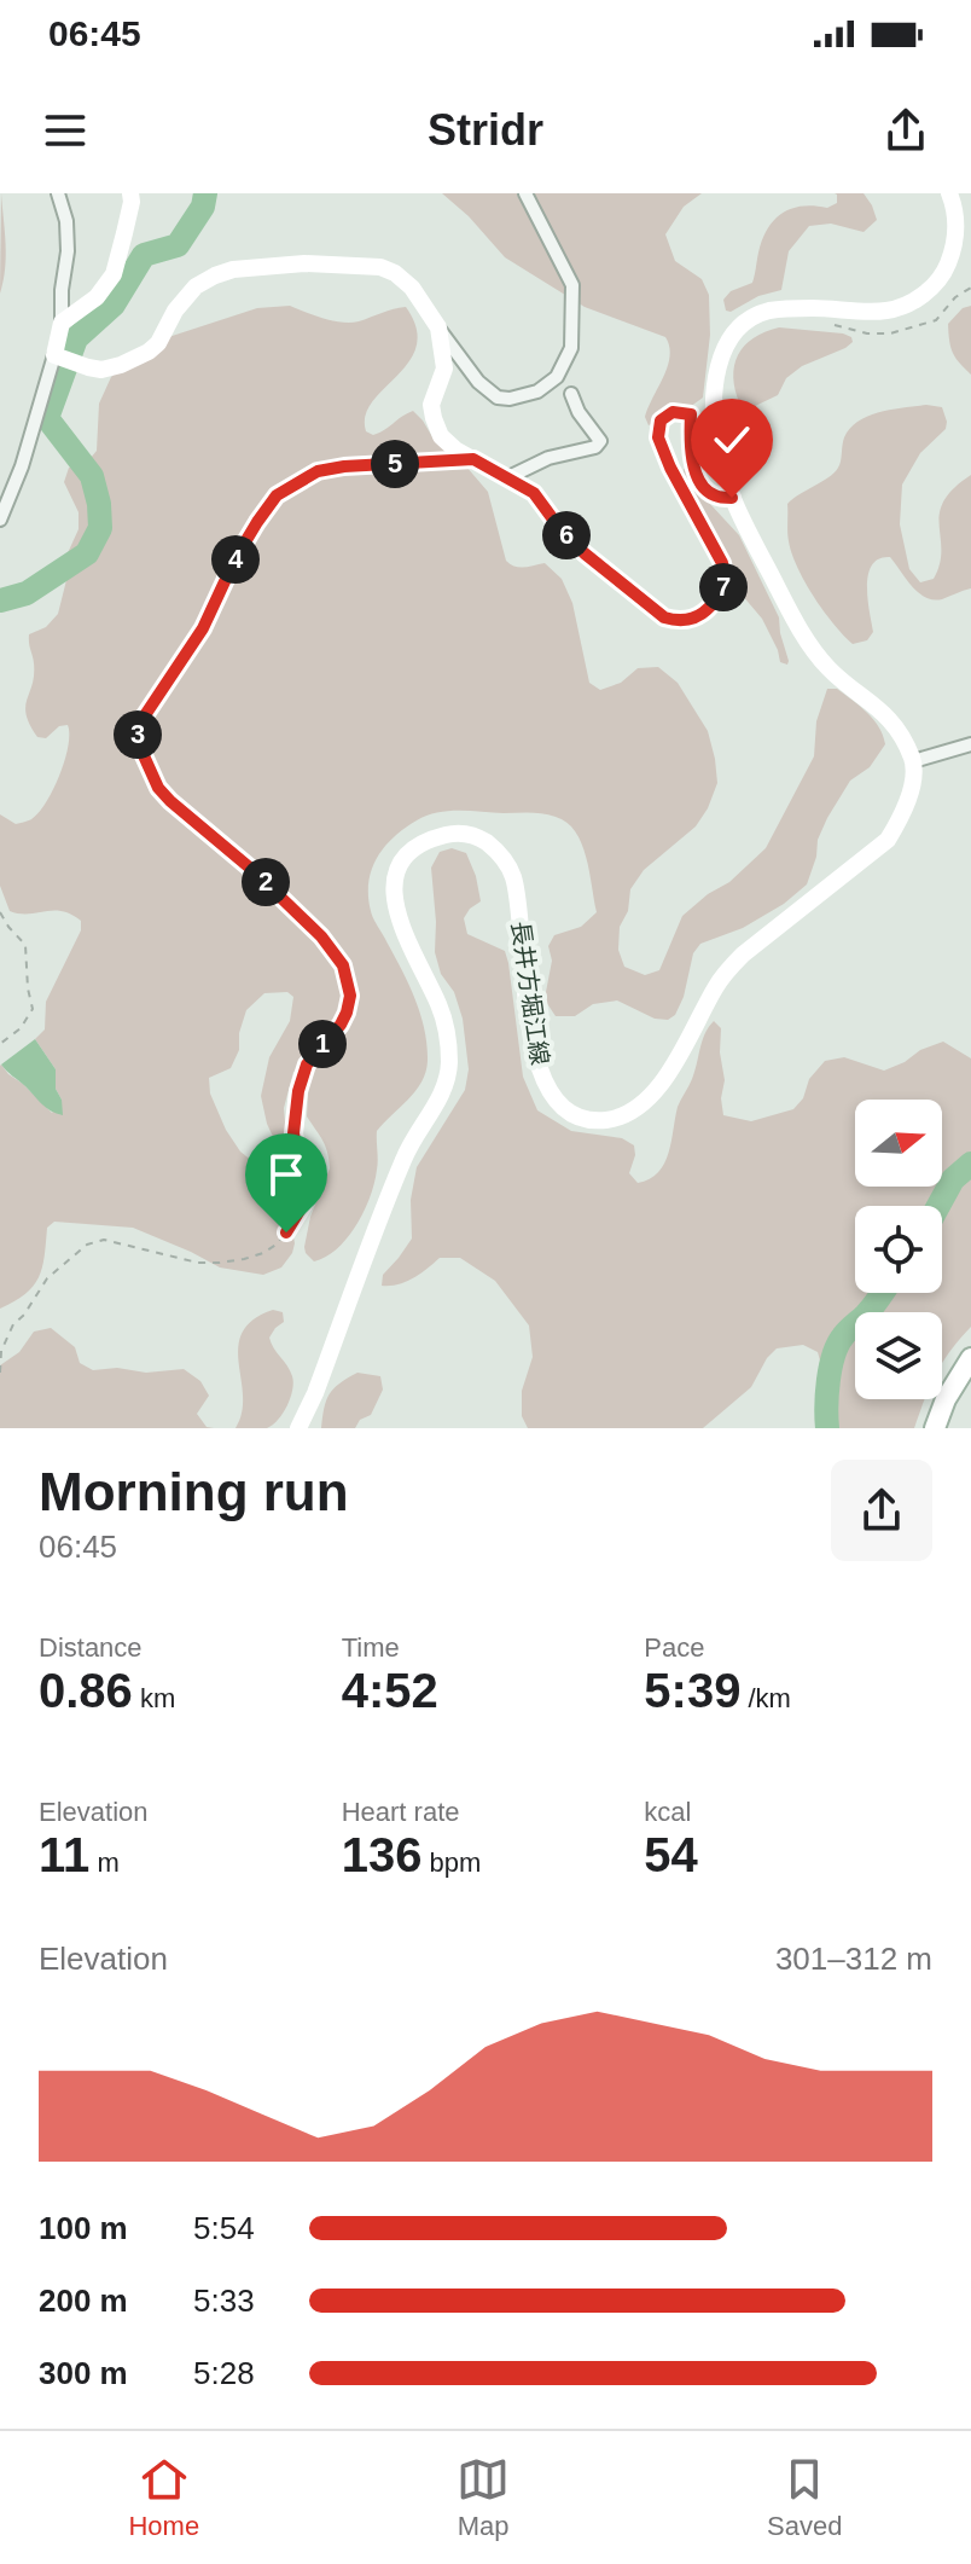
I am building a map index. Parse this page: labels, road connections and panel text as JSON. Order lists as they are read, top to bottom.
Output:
{
  "streets": {
    "main road": ["長井方堀江線"]
  },
  "north": "right",
  "page": {
    "status": "06:45",
    "header": "Stridr",
    "pins": [
      "5",
      "6",
      "4",
      "7",
      "3",
      "2",
      "1"
    ],
    "heading": ["Morning run", "06:45"],
    "stats": [
      ["Distance", "0.86 km"],
      ["Time", "4:52"],
      ["Pace", "5:39 /km"],
      ["Elevation", "11 m"],
      ["Heart rate", "136 bpm"],
      ["kcal", "54"]
    ],
    "chart": ["Elevation", "301–312 m"],
    "list": [
      {
        "name": "100 m",
        "note": "5:54"
      },
      {
        "name": "200 m",
        "note": "5:33"
      },
      {
        "name": "300 m",
        "note": "5:28"
      }
    ],
    "tabs": ["Home", "Map", "Saved"]
  }
}
